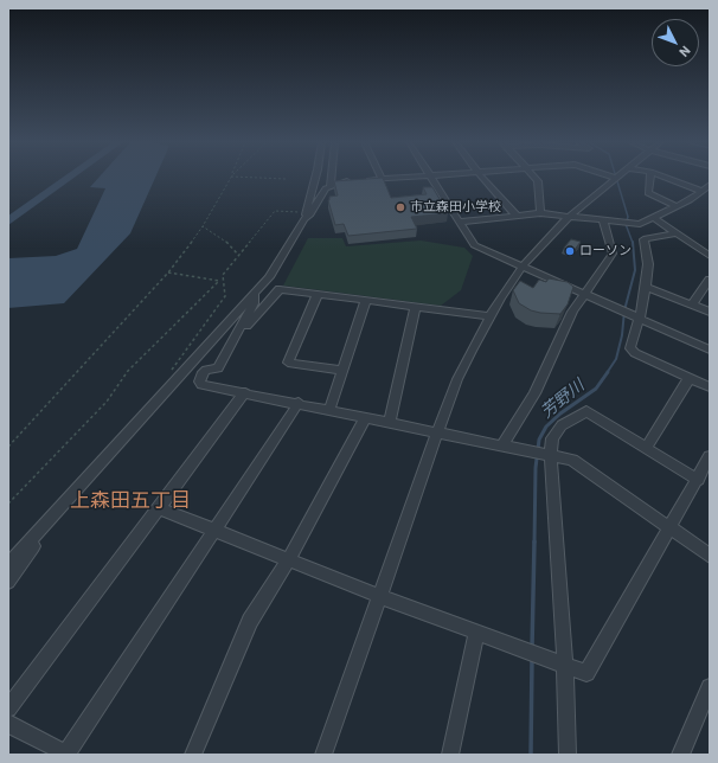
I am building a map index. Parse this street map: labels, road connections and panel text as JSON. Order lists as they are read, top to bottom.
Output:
{
  "districts": ["上森田五丁目"],
  "water": ["芳野川"],
  "places": ["市立森田小学校", "ローソン"],
  "north": "bottom right"
}
